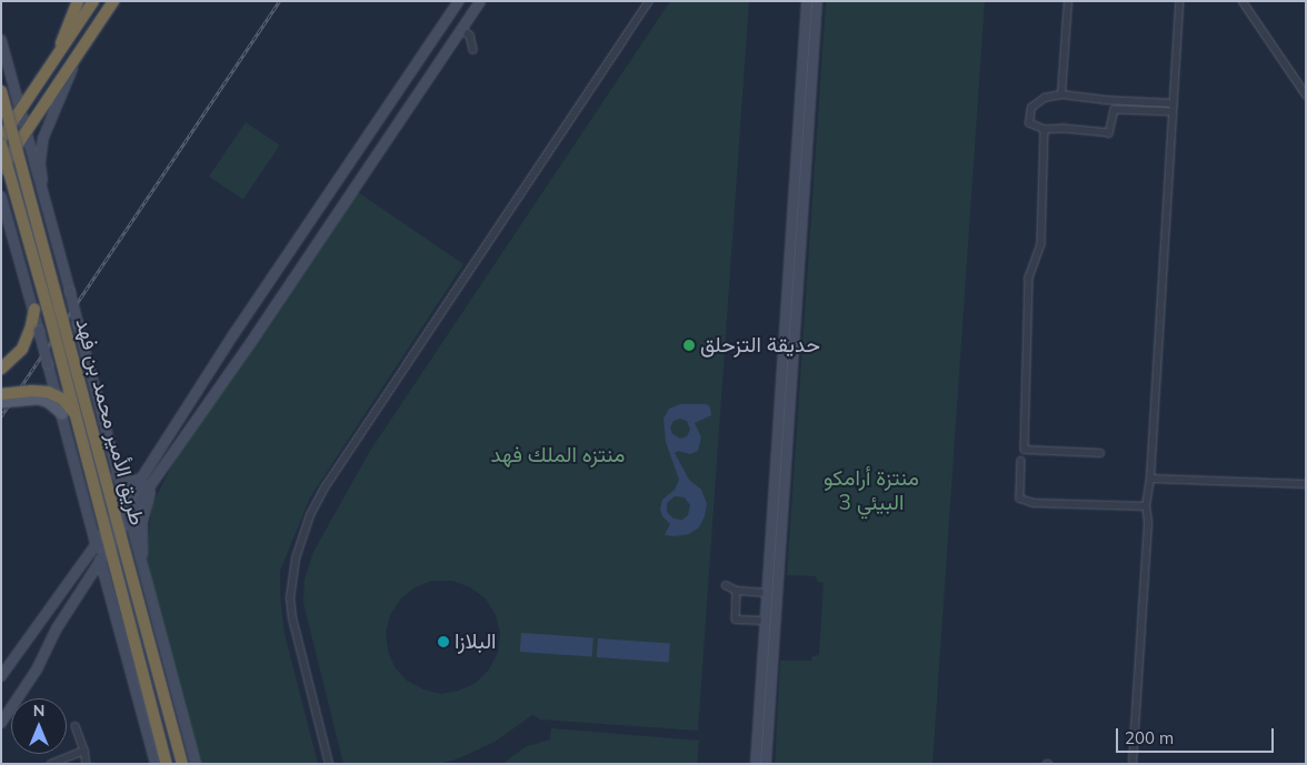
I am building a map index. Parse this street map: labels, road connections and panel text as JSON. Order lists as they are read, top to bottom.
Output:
{
  "streets": {
    "highway": ["طريق الأمير محمد بن فهد"]
  },
  "parks": ["منتزه الملك فهد", "منتزة أرامكو البيئي 3"],
  "places": ["حديقة التزحلق", "البلازا"],
  "scale_bar": "200 m",
  "north": "top"
}
